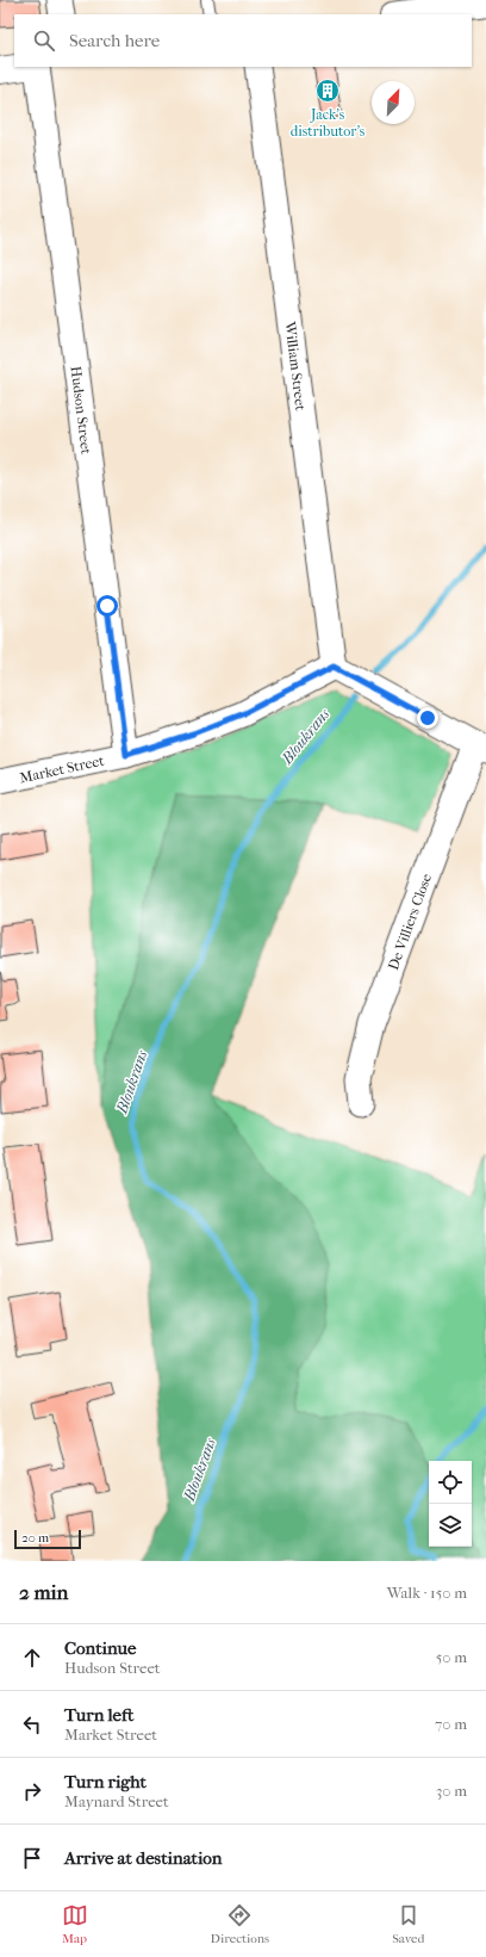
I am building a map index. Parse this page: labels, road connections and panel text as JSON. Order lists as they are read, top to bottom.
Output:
{
  "streets": {
    "street": [
      "William Street",
      "Hudson Street",
      "Market Street",
      "De Villiers Close"
    ]
  },
  "crossings": [
    ["William Street", "Market Street"],
    ["Hudson Street", "Market Street"]
  ],
  "water": ["Bloukrans"],
  "places": {
    "building": ["Jack's distributor's"]
  },
  "scale_bar": "20 m",
  "north": "top right",
  "page": {
    "search": "Search here",
    "scale": "20 m",
    "heading": ["2 min", "Walk · 150 m"],
    "list": [
      ["Continue", "Hudson Street", "50 m"],
      ["Turn left", "Market Street", "70 m"],
      ["Turn right", "Maynard Street", "30 m"],
      "Arrive at destination"
    ],
    "nav": ["Map", "Directions", "Saved"]
  }
}
